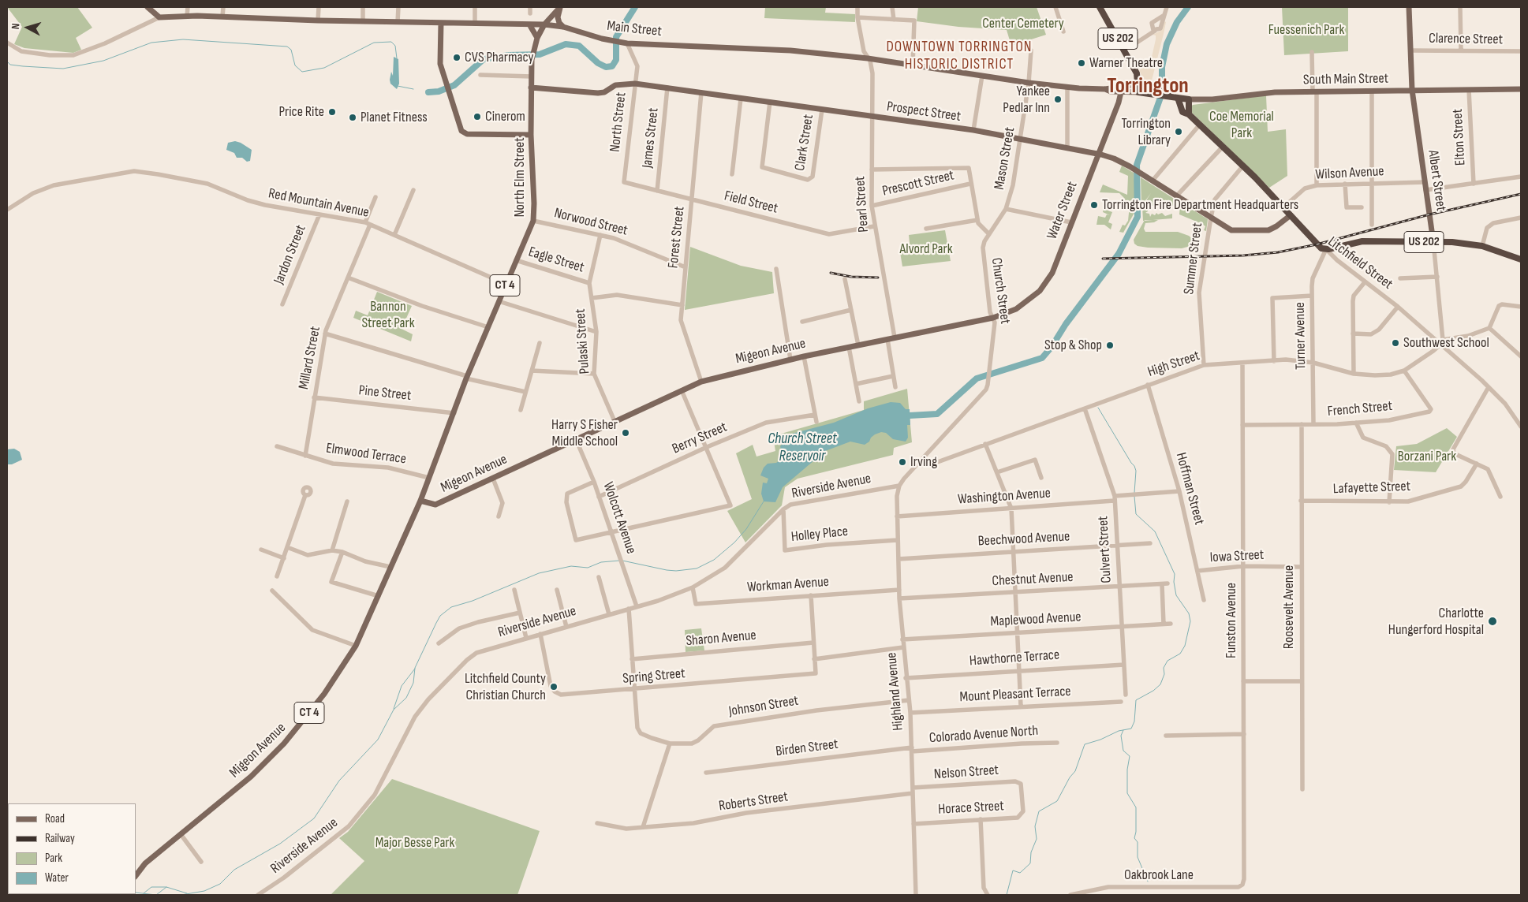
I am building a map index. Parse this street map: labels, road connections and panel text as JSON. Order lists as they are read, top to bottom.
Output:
{
  "streets": {
    "highway": [
      "Main Street",
      "US 202",
      "South Main Street",
      "Litchfield Street"
    ],
    "main road": [
      "Prospect Street",
      "North Elm Street",
      "Albert Street",
      "Water Street",
      "CT 4",
      "Migeon Avenue"
    ],
    "street": [
      "Clarence Street",
      "North Street",
      "Elton Street",
      "James Street",
      "Clark Street",
      "Mason Street",
      "Wilson Avenue",
      "Prescott Street",
      "Field Street",
      "Red Mountain Avenue",
      "Pearl Street",
      "Norwood Street",
      "Forest Street",
      "Jardon Street",
      "Summer Street",
      "Eagle Street",
      "Church Street",
      "Turner Avenue",
      "Pulaski Street",
      "Millard Street",
      "High Street",
      "Pine Street",
      "French Street",
      "Berry Street",
      "Elmwood Terrace",
      "Riverside Avenue",
      "Lafayette Street",
      "Hoffman Street",
      "Washington Avenue",
      "Wolcott Avenue",
      "Holley Place",
      "Beechwood Avenue",
      "Culvert Street",
      "Iowa Street",
      "Chestnut Avenue",
      "Workman Avenue",
      "Roosevelt Avenue",
      "Maplewood Avenue",
      "Funston Avenue",
      "Sharon Avenue",
      "Hawthorne Terrace",
      "Spring Street",
      "Highland Avenue",
      "Mount Pleasant Terrace",
      "Johnson Street",
      "Colorado Avenue North",
      "Birden Street",
      "Nelson Street",
      "Roberts Street",
      "Horace Street",
      "Oakbrook Lane"
    ]
  },
  "crossings": [
    ["Main Street", "US 202"],
    ["Main Street", "South Main Street"],
    ["Main Street", "North Street"],
    ["Main Street", "Mason Street"],
    ["Main Street", "North Elm Street"],
    ["Main Street", "Pearl Street"],
    ["Main Street", "Water Street"],
    ["Main Street", "CT 4"],
    ["US 202", "Albert Street"],
    ["US 202", "Litchfield Street"],
    ["US 202", "Turner Avenue"],
    ["Clarence Street", "Albert Street"],
    ["South Main Street", "Elton Street"],
    ["South Main Street", "Albert Street"],
    ["South Main Street", "Litchfield Street"],
    ["Prospect Street", "North Street"],
    ["Prospect Street", "James Street"],
    ["Prospect Street", "Clark Street"],
    ["Prospect Street", "Mason Street"],
    ["Prospect Street", "North Elm Street"],
    ["Prospect Street", "Pearl Street"],
    ["Prospect Street", "Water Street"],
    ["Prospect Street", "Forest Street"],
    ["Prospect Street", "Summer Street"],
    ["Prospect Street", "Litchfield Street"],
    ["North Street", "Field Street"],
    ["James Street", "Field Street"],
    ["Mason Street", "Church Street"],
    ["Wilson Avenue", "Albert Street"],
    ["Wilson Avenue", "Litchfield Street"],
    ["North Elm Street", "Red Mountain Avenue"],
    ["North Elm Street", "Norwood Street"],
    ["North Elm Street", "Eagle Street"],
    ["North Elm Street", "CT 4"],
    ["North Elm Street", "Migeon Avenue"],
    ["North Elm Street", "Pine Street"],
    ["North Elm Street", "Elmwood Terrace"],
    ["Prescott Street", "Pearl Street"],
    ["Field Street", "Pearl Street"],
    ["Field Street", "Forest Street"],
    ["Red Mountain Avenue", "Jardon Street"],
    ["Red Mountain Avenue", "Millard Street"],
    ["Pearl Street", "Migeon Avenue"],
    ["Water Street", "Church Street"],
    ["Water Street", "Migeon Avenue"],
    ["Norwood Street", "Forest Street"],
    ["Norwood Street", "Pulaski Street"],
    ["Forest Street", "Migeon Avenue"],
    ["Summer Street", "Litchfield Street"],
    ["Summer Street", "High Street"],
    ["Eagle Street", "Pulaski Street"],
    ["Litchfield Street", "Turner Avenue"],
    ["Litchfield Street", "High Street"],
    ["Church Street", "Migeon Avenue"],
    ["Church Street", "High Street"],
    ["Church Street", "Riverside Avenue"],
    ["Church Street", "Highland Avenue"],
    ["Turner Avenue", "High Street"],
    ["Turner Avenue", "French Street"],
    ["Pulaski Street", "Migeon Avenue"],
    ["Migeon Avenue", "Wolcott Avenue"],
    ["Millard Street", "Pine Street"],
    ["Millard Street", "Elmwood Terrace"],
    ["High Street", "French Street"],
    ["High Street", "Hoffman Street"],
    ["High Street", "Culvert Street"],
    ["High Street", "Funston Avenue"],
    ["French Street", "Roosevelt Avenue"],
    ["French Street", "Funston Avenue"],
    ["Berry Street", "Wolcott Avenue"],
    ["Riverside Avenue", "Wolcott Avenue"],
    ["Riverside Avenue", "Holley Place"],
    ["Riverside Avenue", "Workman Avenue"],
    ["Riverside Avenue", "Spring Street"],
    ["Riverside Avenue", "Highland Avenue"],
    ["Lafayette Street", "Roosevelt Avenue"],
    ["Hoffman Street", "Washington Avenue"],
    ["Hoffman Street", "Iowa Street"],
    ["Washington Avenue", "Culvert Street"],
    ["Washington Avenue", "Highland Avenue"],
    ["Holley Place", "Highland Avenue"],
    ["Beechwood Avenue", "Culvert Street"],
    ["Beechwood Avenue", "Highland Avenue"],
    ["Culvert Street", "Chestnut Avenue"],
    ["Culvert Street", "Maplewood Avenue"],
    ["Culvert Street", "Hawthorne Terrace"],
    ["Iowa Street", "Roosevelt Avenue"],
    ["Iowa Street", "Funston Avenue"],
    ["Chestnut Avenue", "Maplewood Avenue"],
    ["Chestnut Avenue", "Highland Avenue"],
    ["Workman Avenue", "Highland Avenue"],
    ["Maplewood Avenue", "Highland Avenue"],
    ["Funston Avenue", "Oakbrook Lane"],
    ["Hawthorne Terrace", "Highland Avenue"],
    ["Spring Street", "Johnson Street"],
    ["Highland Avenue", "Mount Pleasant Terrace"],
    ["Highland Avenue", "Johnson Street"],
    ["Highland Avenue", "Colorado Avenue North"],
    ["Highland Avenue", "Birden Street"],
    ["Highland Avenue", "Nelson Street"],
    ["Highland Avenue", "Roberts Street"],
    ["Highland Avenue", "Horace Street"],
    ["Colorado Avenue North", "Birden Street"],
    ["Nelson Street", "Horace Street"]
  ],
  "districts": ["DOWNTOWN TORRINGTON HISTORIC DISTRICT", "Torrington"],
  "water": ["Church Street Reservoir"],
  "parks": [
    "Center Cemetery",
    "Fuessenich Park",
    "Coe Memorial Park",
    "Alvord Park",
    "Bannon Street Park",
    "Borzani Park",
    "Major Besse Park"
  ],
  "places": [
    "CVS Pharmacy",
    "Warner Theatre",
    "Yankee Pedlar Inn",
    "Price Rite",
    "Cinerom",
    "Planet Fitness",
    "Torrington Library",
    "Torrington Fire Department Headquarters",
    "Southwest School",
    "Stop & Shop",
    "Harry S Fisher Middle School",
    "Irving",
    "Charlotte Hungerford Hospital",
    "Litchfield County Christian Church"
  ],
  "legend": [
    "Road",
    "Railway",
    "Park",
    "Water"
  ],
  "north": "left"
}
